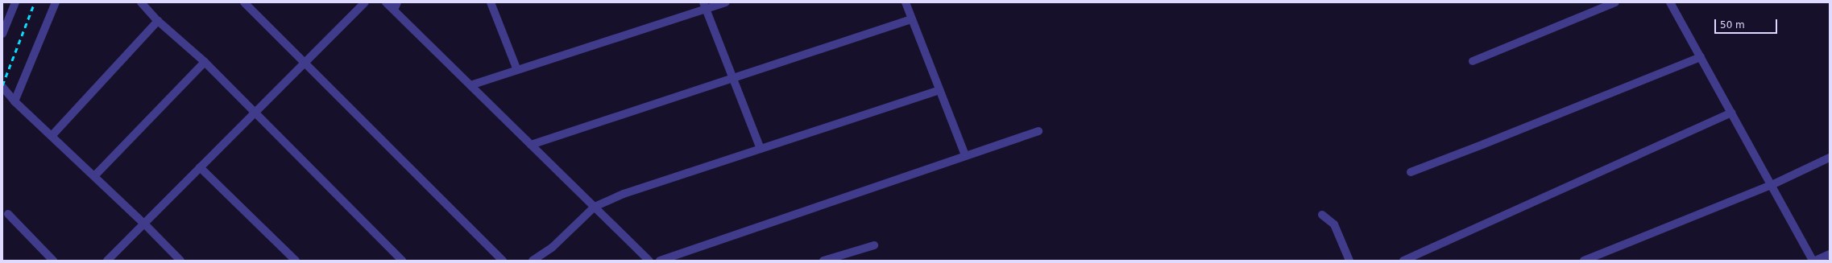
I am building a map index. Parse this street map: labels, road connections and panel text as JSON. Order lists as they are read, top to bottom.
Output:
{
  "scale_bar": "50 m"
}
